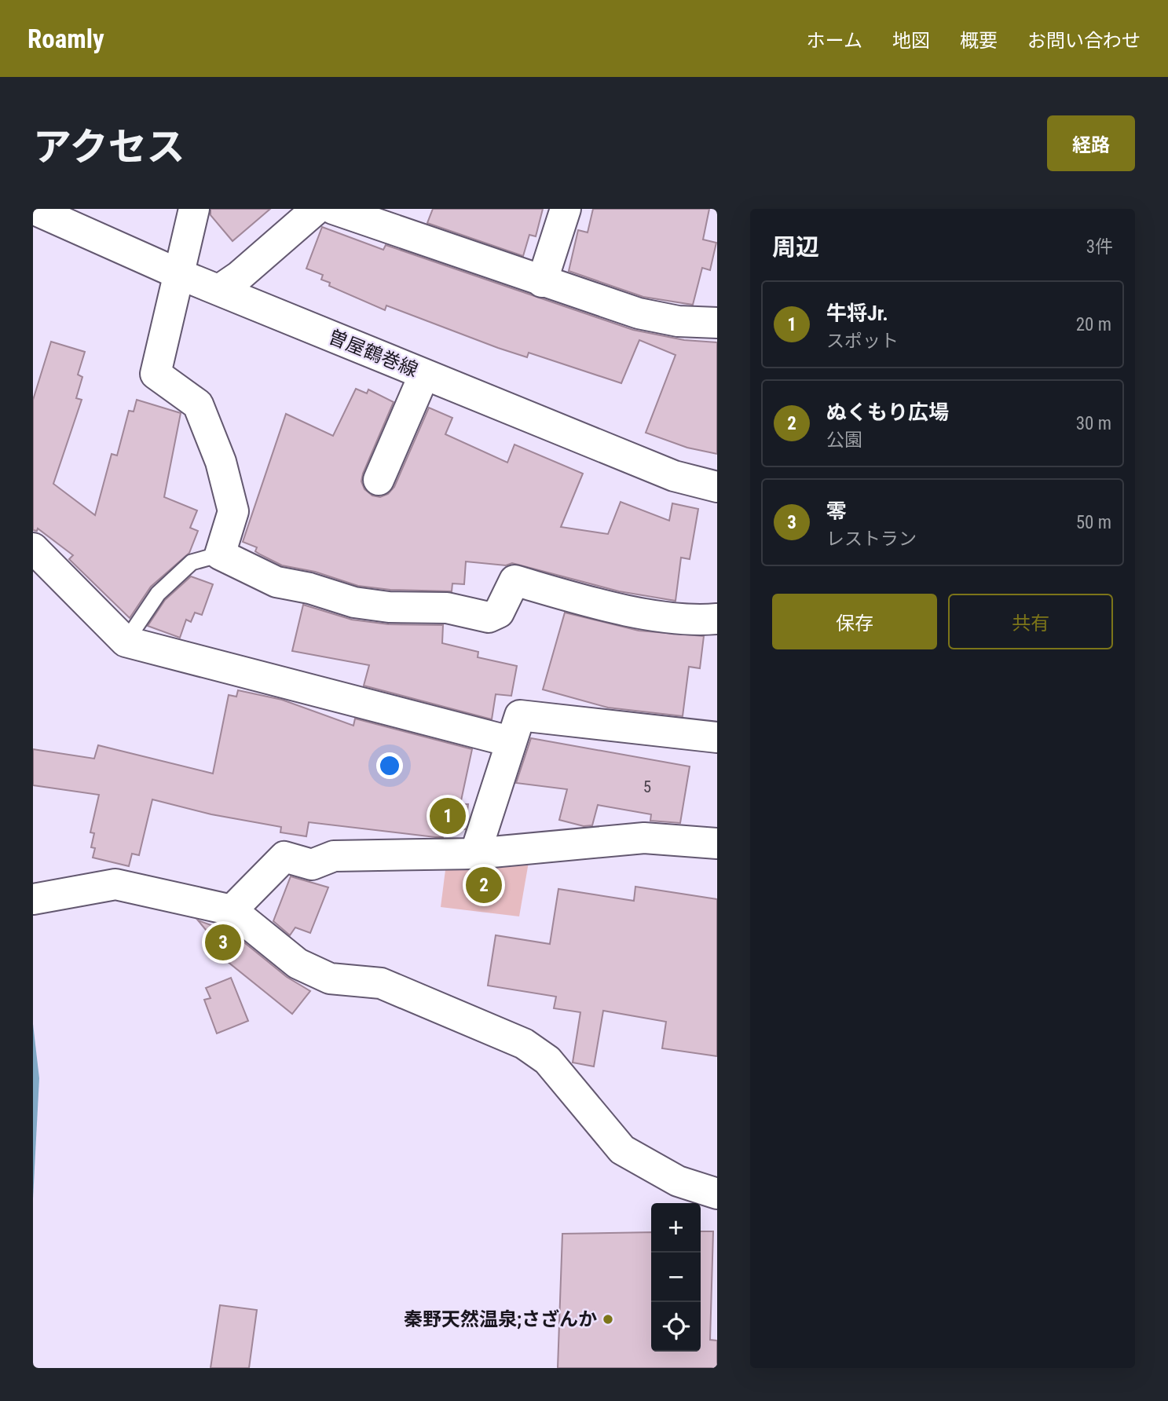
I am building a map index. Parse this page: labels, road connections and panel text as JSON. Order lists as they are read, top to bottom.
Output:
{
  "streets": {
    "street": ["曽屋鶴巻線"]
  },
  "places": ["秦野天然温泉;さざんか"],
  "house_numbers": ["5"],
  "page": {
    "header": "Roamly",
    "nav": [
      "ホーム",
      "地図",
      "概要",
      "お問い合わせ"
    ],
    "title": "アクセス",
    "buttons": [
      "経路",
      ["保存", "共有"]
    ],
    "heading": ["周辺", "3件"],
    "list": [
      {
        "mark": "1",
        "name": "牛将Jr.",
        "note": "スポット",
        "value": "20 m"
      },
      {
        "mark": "2",
        "name": "ぬくもり広場",
        "note": "公園",
        "value": "30 m"
      },
      {
        "mark": "3",
        "name": "零",
        "note": "レストラン",
        "value": "50 m"
      }
    ],
    "pins": ["1", "2", "3"],
    "map_buttons": ["+", "−"]
  }
}
